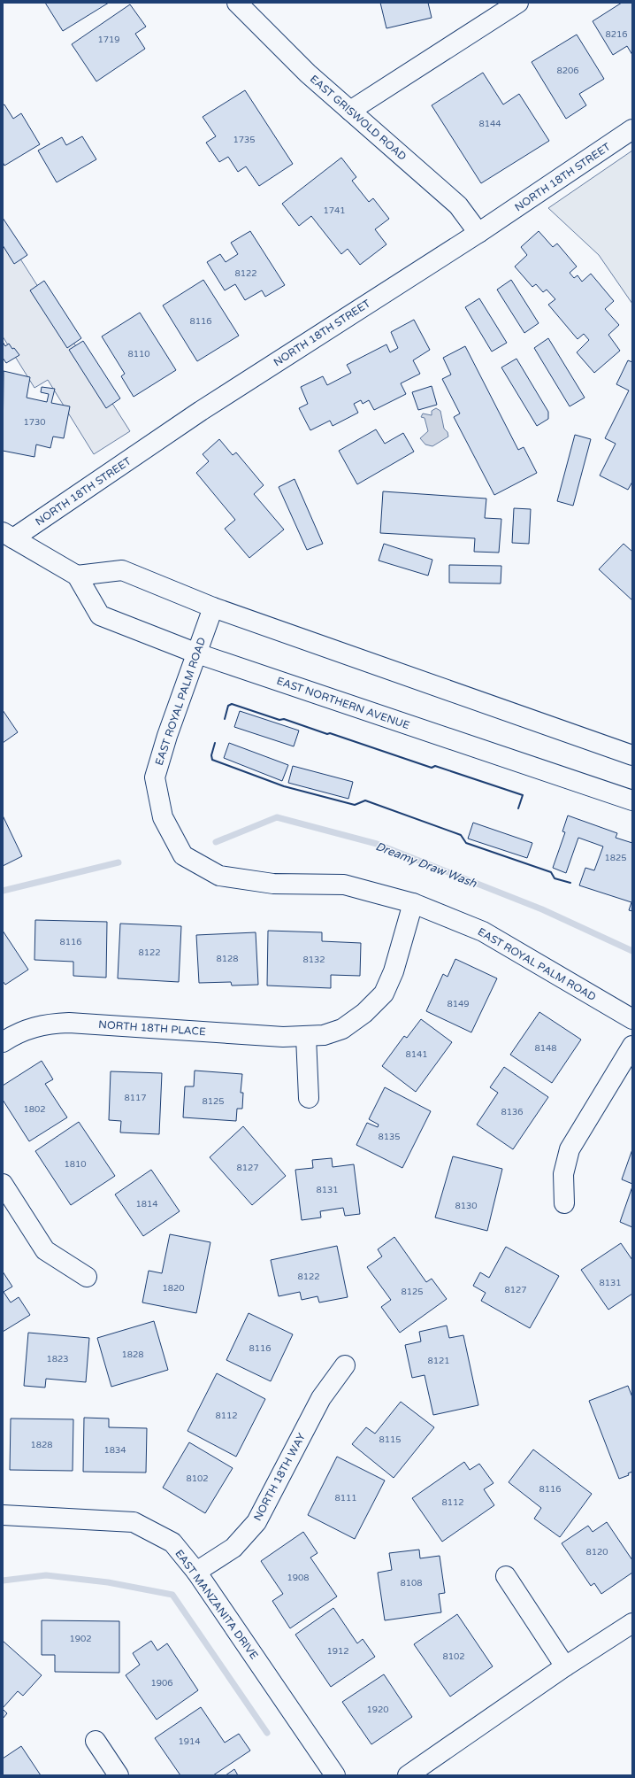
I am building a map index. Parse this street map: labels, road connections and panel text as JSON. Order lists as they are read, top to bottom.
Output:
{
  "streets": {
    "street": [
      "EAST GRISWOLD ROAD",
      "NORTH 18TH STREET",
      "EAST ROYAL PALM ROAD",
      "EAST NORTHERN AVENUE",
      "NORTH 18TH PLACE",
      "NORTH 18TH WAY",
      "EAST MANZANITA DRIVE"
    ]
  },
  "crossings": [
    ["EAST GRISWOLD ROAD", "NORTH 18TH STREET"],
    ["NORTH 18TH STREET", "EAST NORTHERN AVENUE"],
    ["EAST ROYAL PALM ROAD", "EAST NORTHERN AVENUE"],
    ["EAST ROYAL PALM ROAD", "NORTH 18TH PLACE"],
    ["NORTH 18TH WAY", "EAST MANZANITA DRIVE"]
  ],
  "water": ["Dreamy Draw Wash"],
  "house_numbers": [
    "8216",
    "1719",
    "8206",
    "8144",
    "1735",
    "1741",
    "8122",
    "8116",
    "8110",
    "1730",
    "1825",
    "8116",
    "8122",
    "8128",
    "8132",
    "8149",
    "8148",
    "8141",
    "8117",
    "8125",
    "1802",
    "8136",
    "8135",
    "1810",
    "8127",
    "8131",
    "1814",
    "8130",
    "8122",
    "8131",
    "1820",
    "8127",
    "8125",
    "8116",
    "1828",
    "1823",
    "8121",
    "8112",
    "8115",
    "1828",
    "1834",
    "8102",
    "8116",
    "8111",
    "8112",
    "8120",
    "1908",
    "8108",
    "1902",
    "1912",
    "8102",
    "1906",
    "1920",
    "1914"
  ]
}
